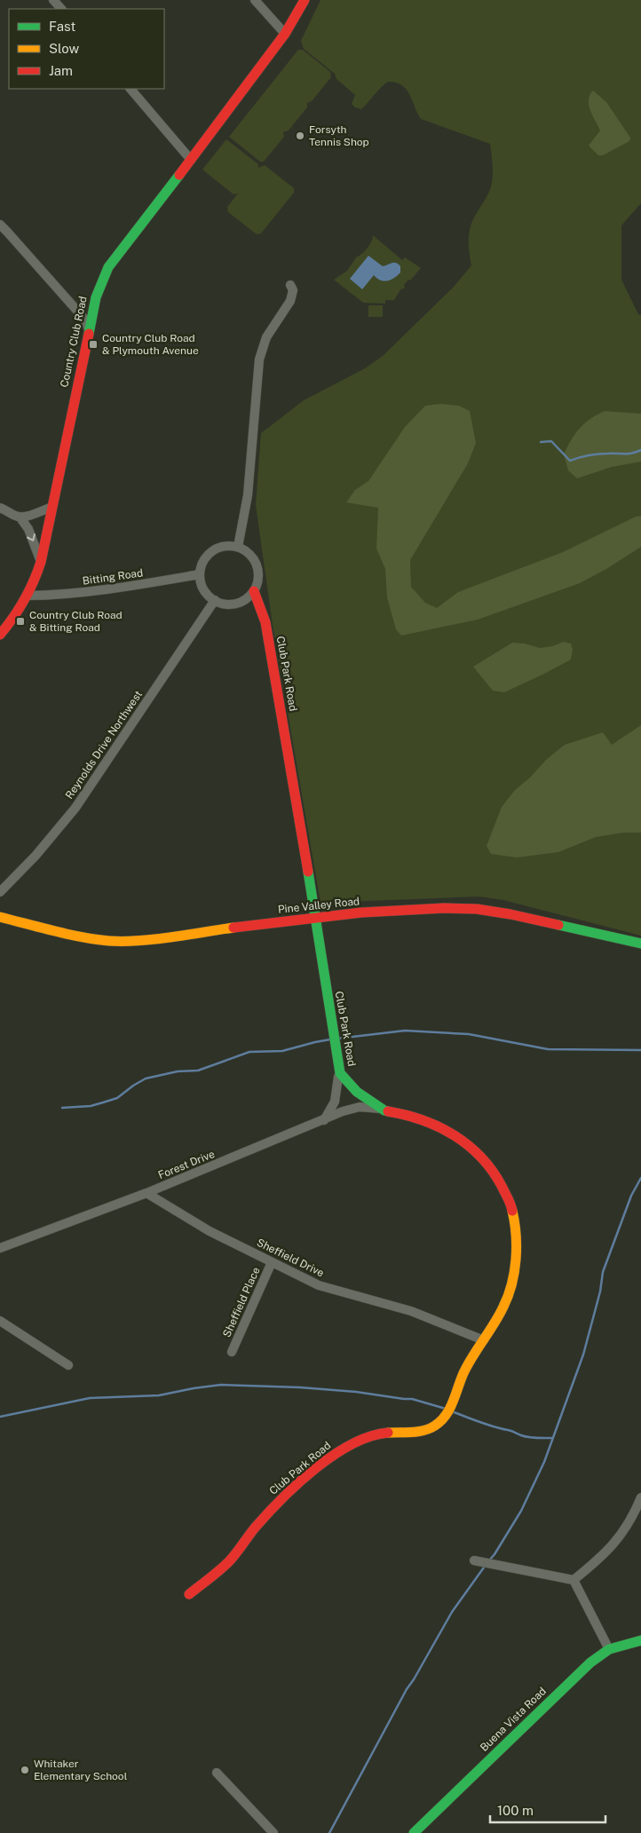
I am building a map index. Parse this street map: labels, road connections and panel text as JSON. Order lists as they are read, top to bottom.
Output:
{
  "streets": {
    "street": [
      "Country Club Road",
      "Bitting Road",
      "Club Park Road",
      "Reynolds Drive Northwest",
      "Pine Valley Road",
      "Forest Drive",
      "Sheffield Drive",
      "Sheffield Place",
      "Buena Vista Road"
    ]
  },
  "crossings": [
    ["Country Club Road", "Bitting Road"],
    ["Bitting Road", "Club Park Road"],
    ["Bitting Road", "Reynolds Drive Northwest"],
    ["Club Park Road", "Reynolds Drive Northwest"],
    ["Club Park Road", "Pine Valley Road"],
    ["Club Park Road", "Forest Drive"],
    ["Club Park Road", "Sheffield Drive"],
    ["Forest Drive", "Sheffield Drive"],
    ["Sheffield Drive", "Sheffield Place"]
  ],
  "places": {
    "other": ["Forsyth Tennis Shop", "Whitaker Elementary School"],
    "transit": ["Country Club Road & Plymouth Avenue", "Country Club Road & Bitting Road"]
  },
  "legend": ["Fast", "Slow", "Jam"],
  "scale_bar": "100 m"
}
